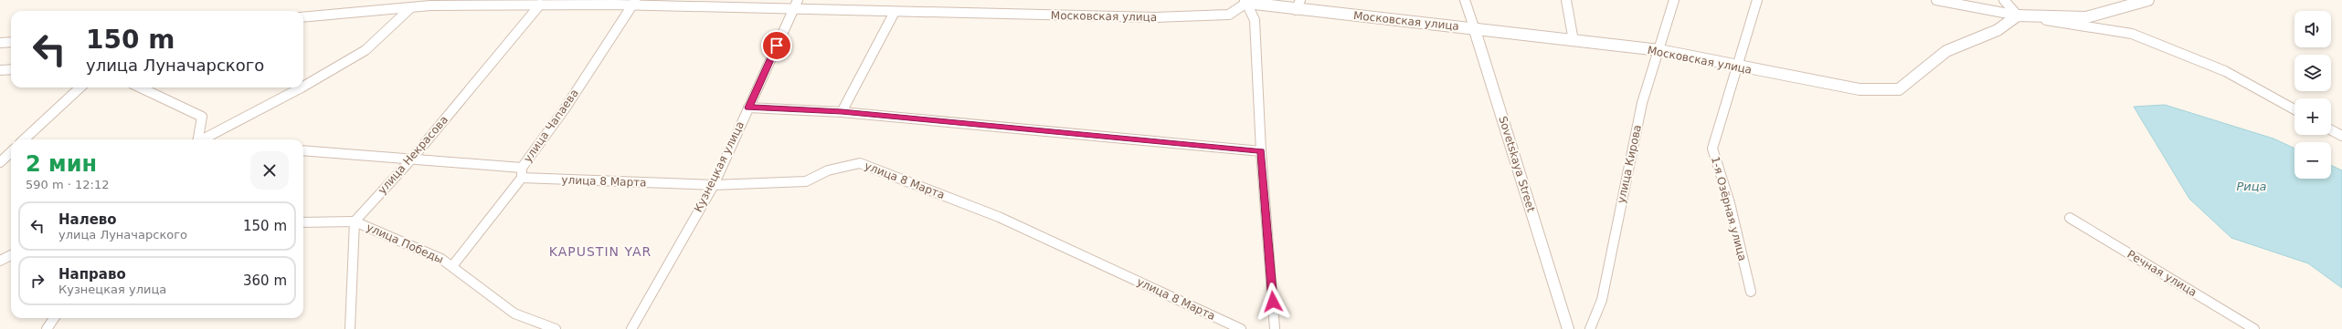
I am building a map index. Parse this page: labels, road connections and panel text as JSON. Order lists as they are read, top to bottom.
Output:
{
  "streets": {
    "street": [
      "Московская улица",
      "улица Чапаева",
      "улица Некрасова",
      "Sovetskaya Street",
      "улица Кирова",
      "Кузнецкая улица",
      "улица 8 Марта",
      "1-я Озёрная улица",
      "улица Победы",
      "Речная улица"
    ]
  },
  "crossings": [
    ["Московская улица", "улица Чапаева"],
    ["Московская улица", "улица Некрасова"],
    ["Московская улица", "Sovetskaya Street"],
    ["Московская улица", "улица Кирова"],
    ["Московская улица", "Кузнецкая улица"],
    ["Московская улица", "1-я Озёрная улица"],
    ["улица Чапаева", "улица 8 Марта"],
    ["улица Чапаева", "улица Победы"],
    ["улица Некрасова", "улица 8 Марта"],
    ["улица Некрасова", "улица Победы"],
    ["Кузнецкая улица", "улица 8 Марта"]
  ],
  "districts": ["KAPUSTIN YAR"],
  "water": ["Рица"],
  "page": {
    "map_buttons": ["+", "−"],
    "turn": ["150 m", "улица Луначарского"],
    "heading": ["2 мин", "590 m · 12:12"],
    "list": [
      {
        "name": "Налево",
        "note": "улица Луначарского",
        "value": "150 m"
      },
      {
        "name": "Направо",
        "note": "Кузнецкая улица",
        "value": "360 m"
      }
    ]
  }
}
